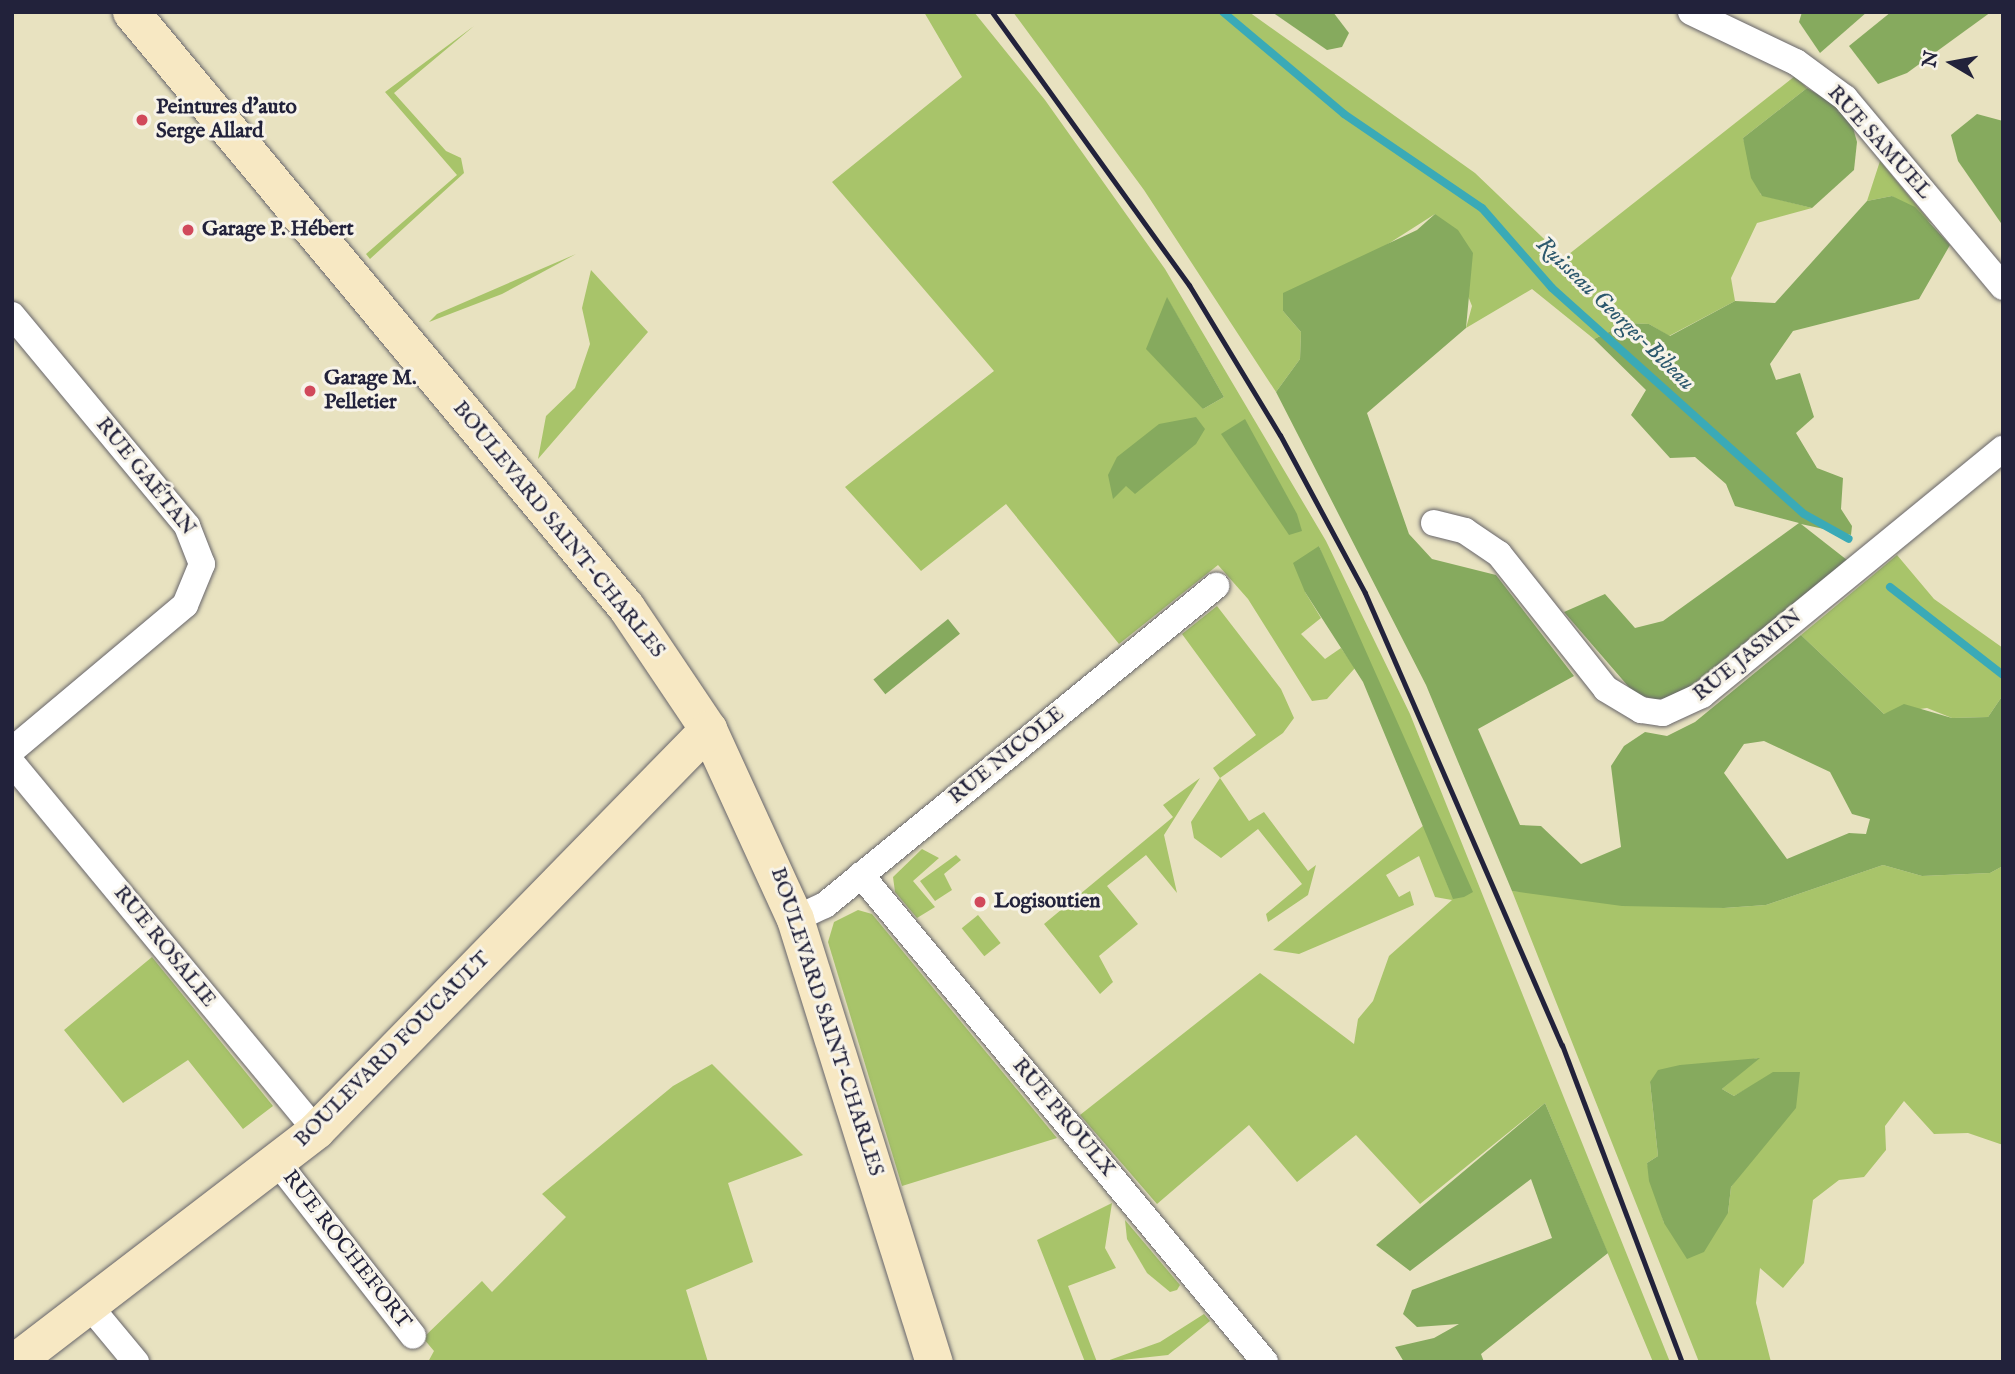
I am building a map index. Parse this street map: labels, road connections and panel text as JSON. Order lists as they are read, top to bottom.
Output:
{
  "streets": {
    "street": [
      "RUE SAMUEL",
      "RUE GAÉTAN",
      "BOULEVARD SAINT-CHARLES",
      "RUE JASMIN",
      "RUE NICOLE",
      "RUE ROSALIE",
      "BOULEVARD FOUCAULT",
      "RUE PROULX",
      "RUE ROCHEFORT"
    ]
  },
  "crossings": [
    ["BOULEVARD SAINT-CHARLES", "RUE NICOLE"],
    ["BOULEVARD SAINT-CHARLES", "BOULEVARD FOUCAULT"],
    ["RUE NICOLE", "RUE PROULX"],
    ["RUE ROSALIE", "BOULEVARD FOUCAULT"],
    ["BOULEVARD FOUCAULT", "RUE ROCHEFORT"]
  ],
  "water": ["Ruisseau Georges-Bibeau"],
  "places": [
    "Peintures d'auto Serge Allard",
    "Garage P. Hébert",
    "Garage M. Pelletier",
    "Logisoutien"
  ],
  "north": "left"
}
